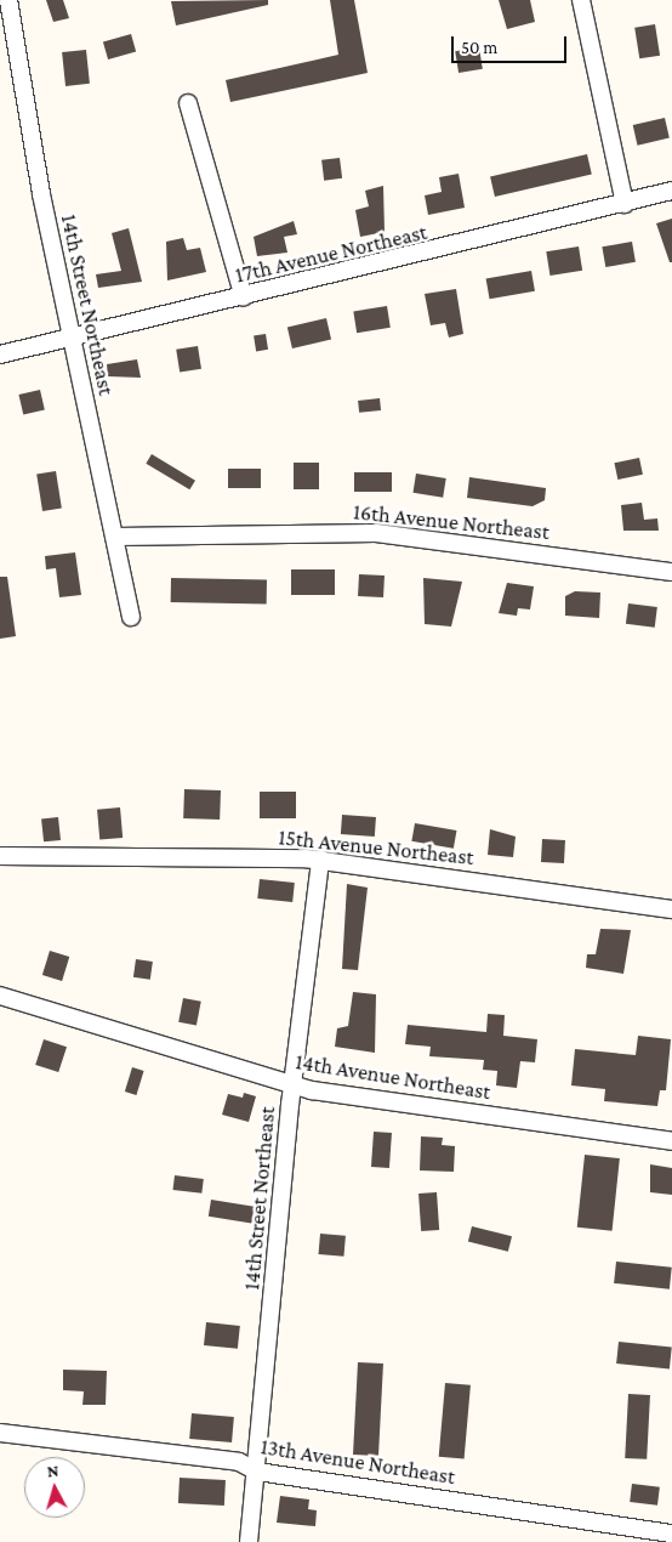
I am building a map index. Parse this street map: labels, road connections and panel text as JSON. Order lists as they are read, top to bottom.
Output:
{
  "streets": {
    "street": [
      "17th Avenue Northeast",
      "14th Street Northeast",
      "16th Avenue Northeast",
      "15th Avenue Northeast",
      "14th Avenue Northeast",
      "13th Avenue Northeast"
    ]
  },
  "crossings": [
    ["17th Avenue Northeast", "14th Street Northeast"],
    ["14th Street Northeast", "16th Avenue Northeast"],
    ["14th Street Northeast", "15th Avenue Northeast"],
    ["14th Street Northeast", "14th Avenue Northeast"],
    ["14th Street Northeast", "13th Avenue Northeast"]
  ],
  "scale_bar": "50 m",
  "north": "top"
}
